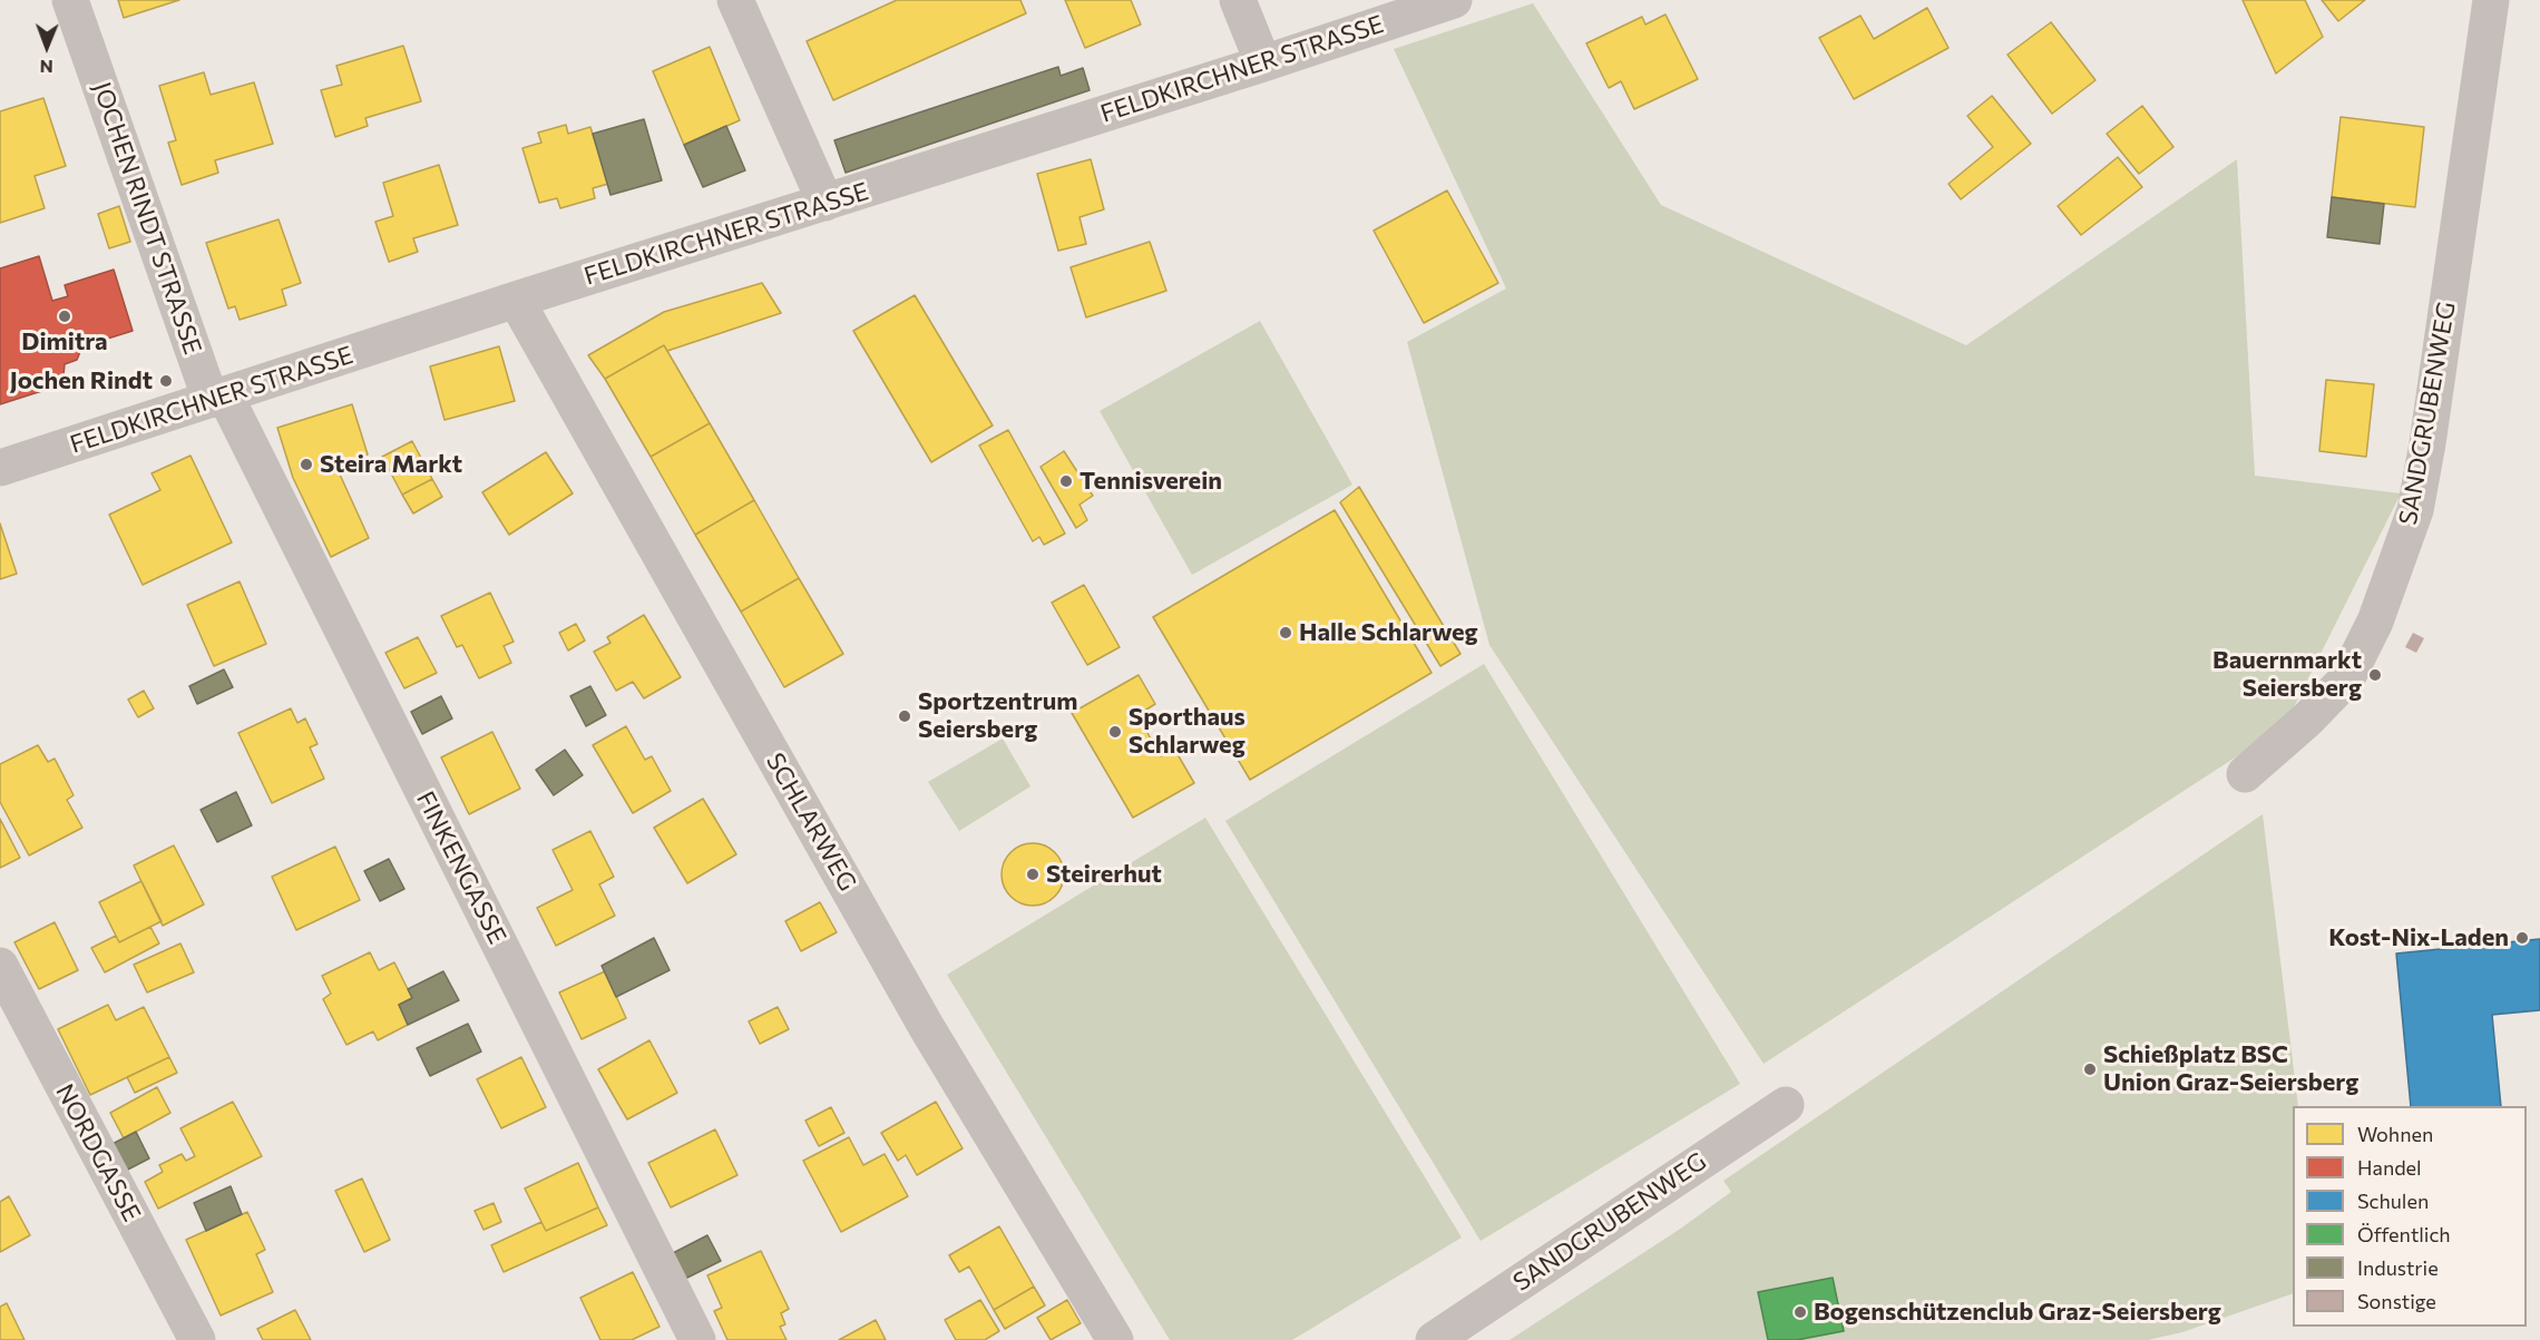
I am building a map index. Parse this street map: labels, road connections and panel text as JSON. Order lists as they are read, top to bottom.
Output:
{
  "streets": {
    "street": [
      "FELDKIRCHNER STRASSE",
      "JOCHEN RINDT STRASSE",
      "SANDGRUBENWEG",
      "SCHLARWEG",
      "FINKENGASSE",
      "NORDGASSE"
    ]
  },
  "crossings": [
    ["FELDKIRCHNER STRASSE", "JOCHEN RINDT STRASSE"],
    ["FELDKIRCHNER STRASSE", "SCHLARWEG"],
    ["FELDKIRCHNER STRASSE", "FINKENGASSE"],
    ["JOCHEN RINDT STRASSE", "FINKENGASSE"]
  ],
  "places": [
    "Dimitra",
    "Jochen Rindt",
    "Steira Markt",
    "Tennisverein",
    "Halle Schlarweg",
    "Bauernmarkt Seiersberg",
    "Sportzentrum Seiersberg",
    "Sporthaus Schlarweg",
    "Steirerhut",
    "Kost-Nix-Laden",
    "Schießplatz BSC Union Graz-Seiersberg",
    "Bogenschützenclub Graz-Seiersberg"
  ],
  "legend": [
    "Wohnen",
    "Handel",
    "Schulen",
    "Öffentlich",
    "Industrie",
    "Sonstige"
  ],
  "north": "bottom"
}
